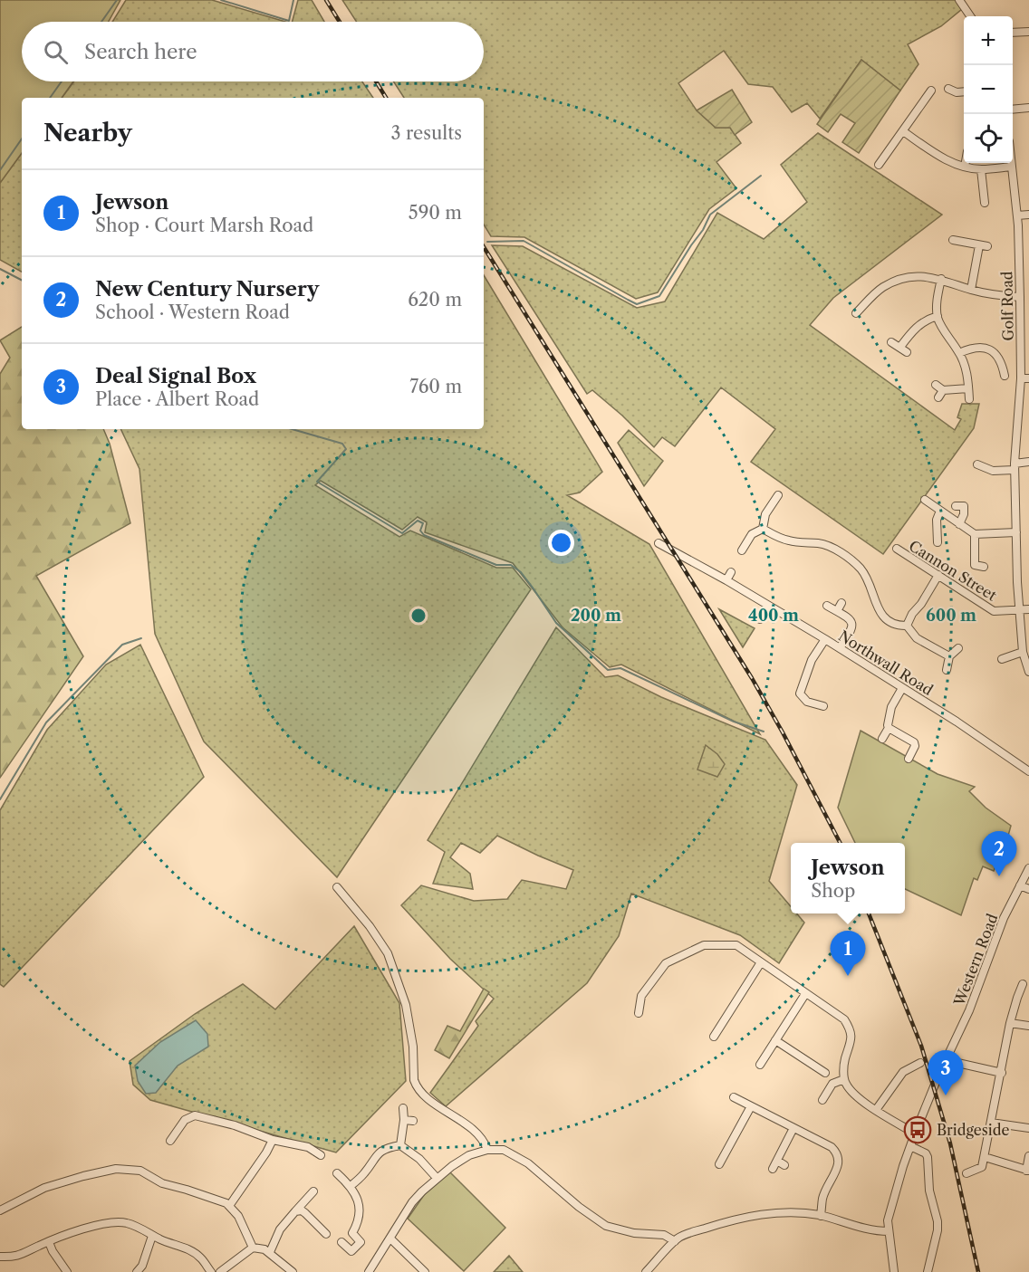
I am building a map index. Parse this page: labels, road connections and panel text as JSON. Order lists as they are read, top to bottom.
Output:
{
  "streets": {
    "street": [
      "Golf Road",
      "Cannon Street",
      "Northwall Road",
      "Western Road"
    ]
  },
  "crossings": [
    ["Golf Road", "Cannon Street"]
  ],
  "places": {
    "bus stop": ["Bridgeside"]
  },
  "page": {
    "map_buttons": ["+", "−"],
    "search": "Search here",
    "heading": ["Nearby", "3 results"],
    "list": [
      {
        "mark": "1",
        "name": "Jewson",
        "note": "Shop · Court Marsh Road",
        "value": "590 m"
      },
      {
        "mark": "2",
        "name": "New Century Nursery",
        "note": "School · Western Road",
        "value": "620 m"
      },
      {
        "mark": "3",
        "name": "Deal Signal Box",
        "note": "Place · Albert Road",
        "value": "760 m"
      }
    ],
    "pins": ["2", "1", "3"],
    "popup": ["Jewson", "Shop"]
  },
  "rings": ["200 m", "400 m", "600 m"]
}
